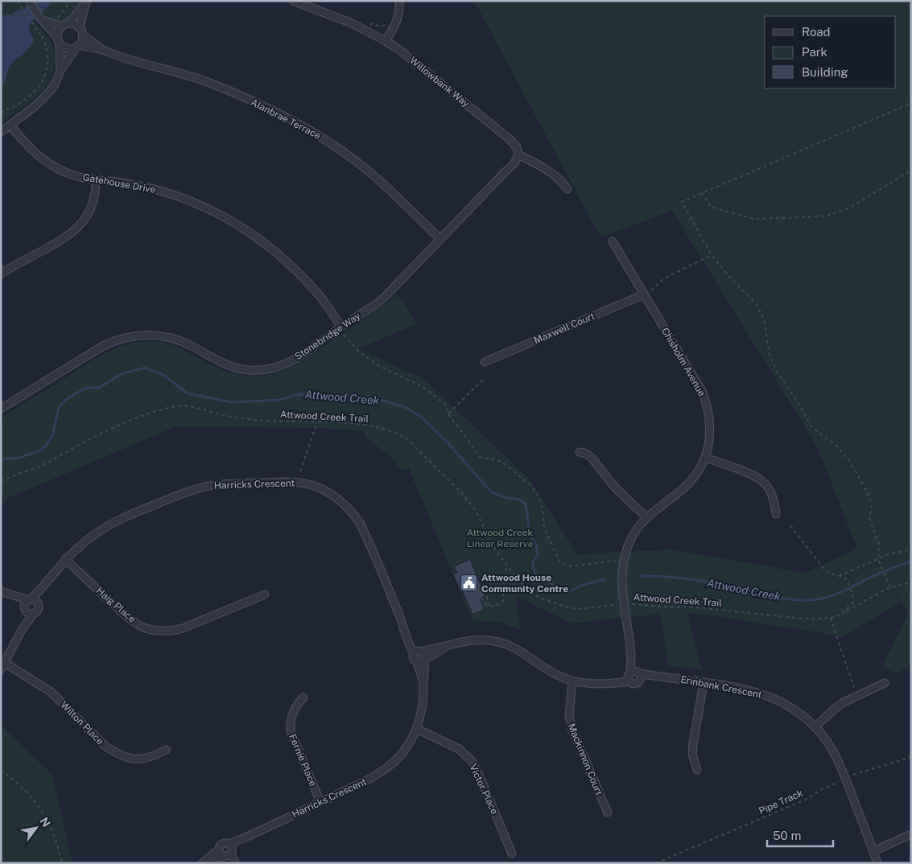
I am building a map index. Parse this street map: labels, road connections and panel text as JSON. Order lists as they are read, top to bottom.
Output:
{
  "streets": {
    "street": [
      "Willowbank Way",
      "Alanbrae Terrace",
      "Gatehouse Drive",
      "Maxwell Court",
      "Stonebridge Way",
      "Chisholm Avenue",
      "Harricks Crescent",
      "Haig Place",
      "Erinbank Crescent",
      "Wilton Place",
      "Mackinnon Court",
      "Fernie Place",
      "Victor Place"
    ],
    "path": ["Attwood Creek Trail", "Pipe Track"]
  },
  "crossings": [
    ["Willowbank Way", "Stonebridge Way"],
    ["Alanbrae Terrace", "Stonebridge Way"],
    ["Gatehouse Drive", "Stonebridge Way"],
    ["Maxwell Court", "Chisholm Avenue"],
    ["Chisholm Avenue", "Attwood Creek Trail"],
    ["Chisholm Avenue", "Erinbank Crescent"],
    ["Harricks Crescent", "Haig Place"],
    ["Harricks Crescent", "Erinbank Crescent"],
    ["Harricks Crescent", "Fernie Place"],
    ["Harricks Crescent", "Victor Place"],
    ["Erinbank Crescent", "Mackinnon Court"],
    ["Erinbank Crescent", "Pipe Track"]
  ],
  "water": ["Attwood Creek"],
  "parks": ["Attwood Creek Linear Reserve"],
  "places": {
    "public building": ["Attwood House Community Centre"]
  },
  "legend": ["Road", "Park", "Building"],
  "scale_bar": "50 m",
  "north": "top right"
}
